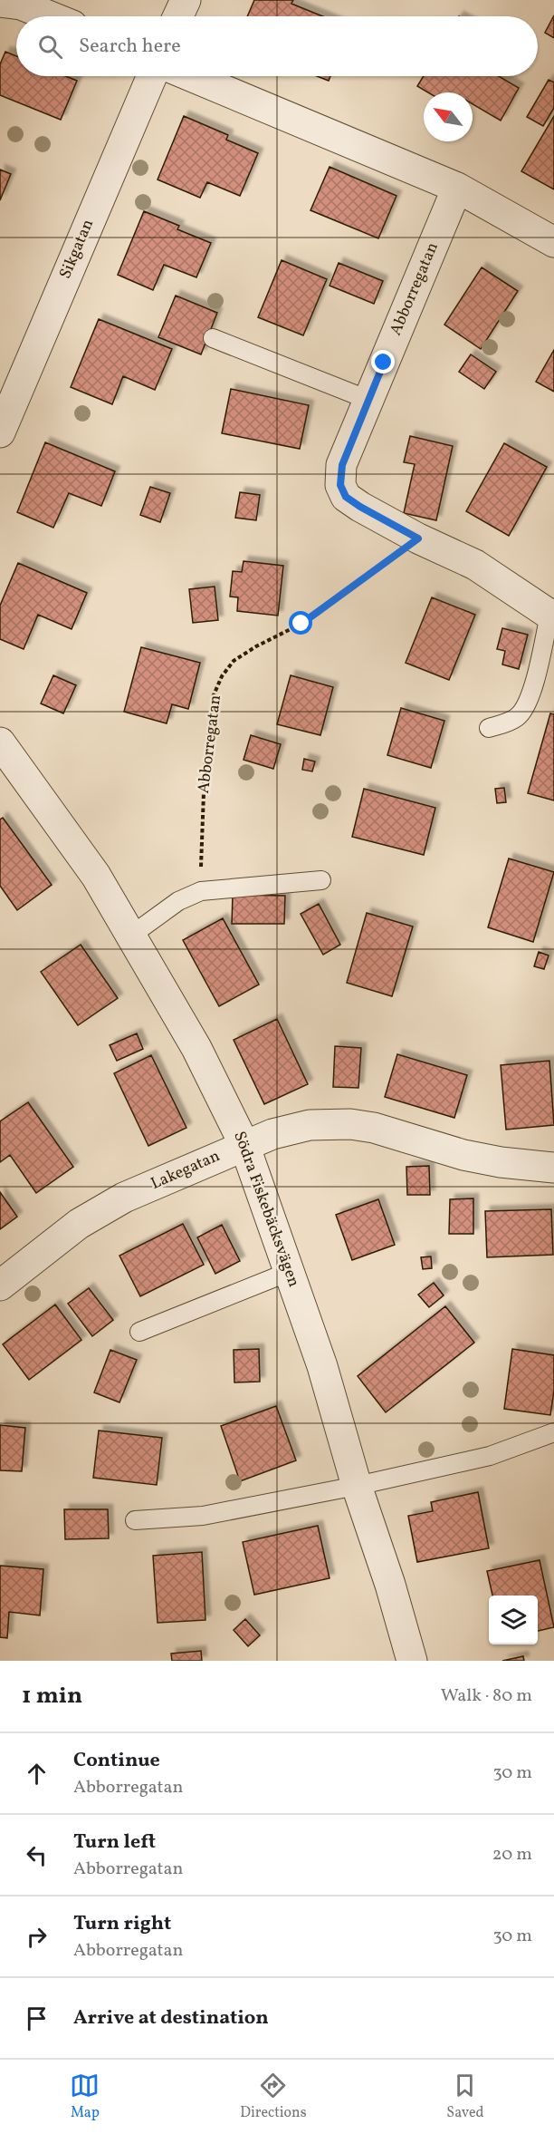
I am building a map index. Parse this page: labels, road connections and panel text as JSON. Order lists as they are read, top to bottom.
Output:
{
  "streets": {
    "street": [
      "Sikgatan",
      "Abborregatan",
      "Lakegatan",
      "Södra Fiskebäcksvägen"
    ]
  },
  "crossings": [
    ["Lakegatan", "Södra Fiskebäcksvägen"]
  ],
  "north": "top left",
  "page": {
    "search": "Search here",
    "heading": ["1 min", "Walk · 80 m"],
    "list": [
      ["Continue", "Abborregatan", "30 m"],
      ["Turn left", "Abborregatan", "20 m"],
      ["Turn right", "Abborregatan", "30 m"],
      "Arrive at destination"
    ],
    "nav": ["Map", "Directions", "Saved"]
  }
}
